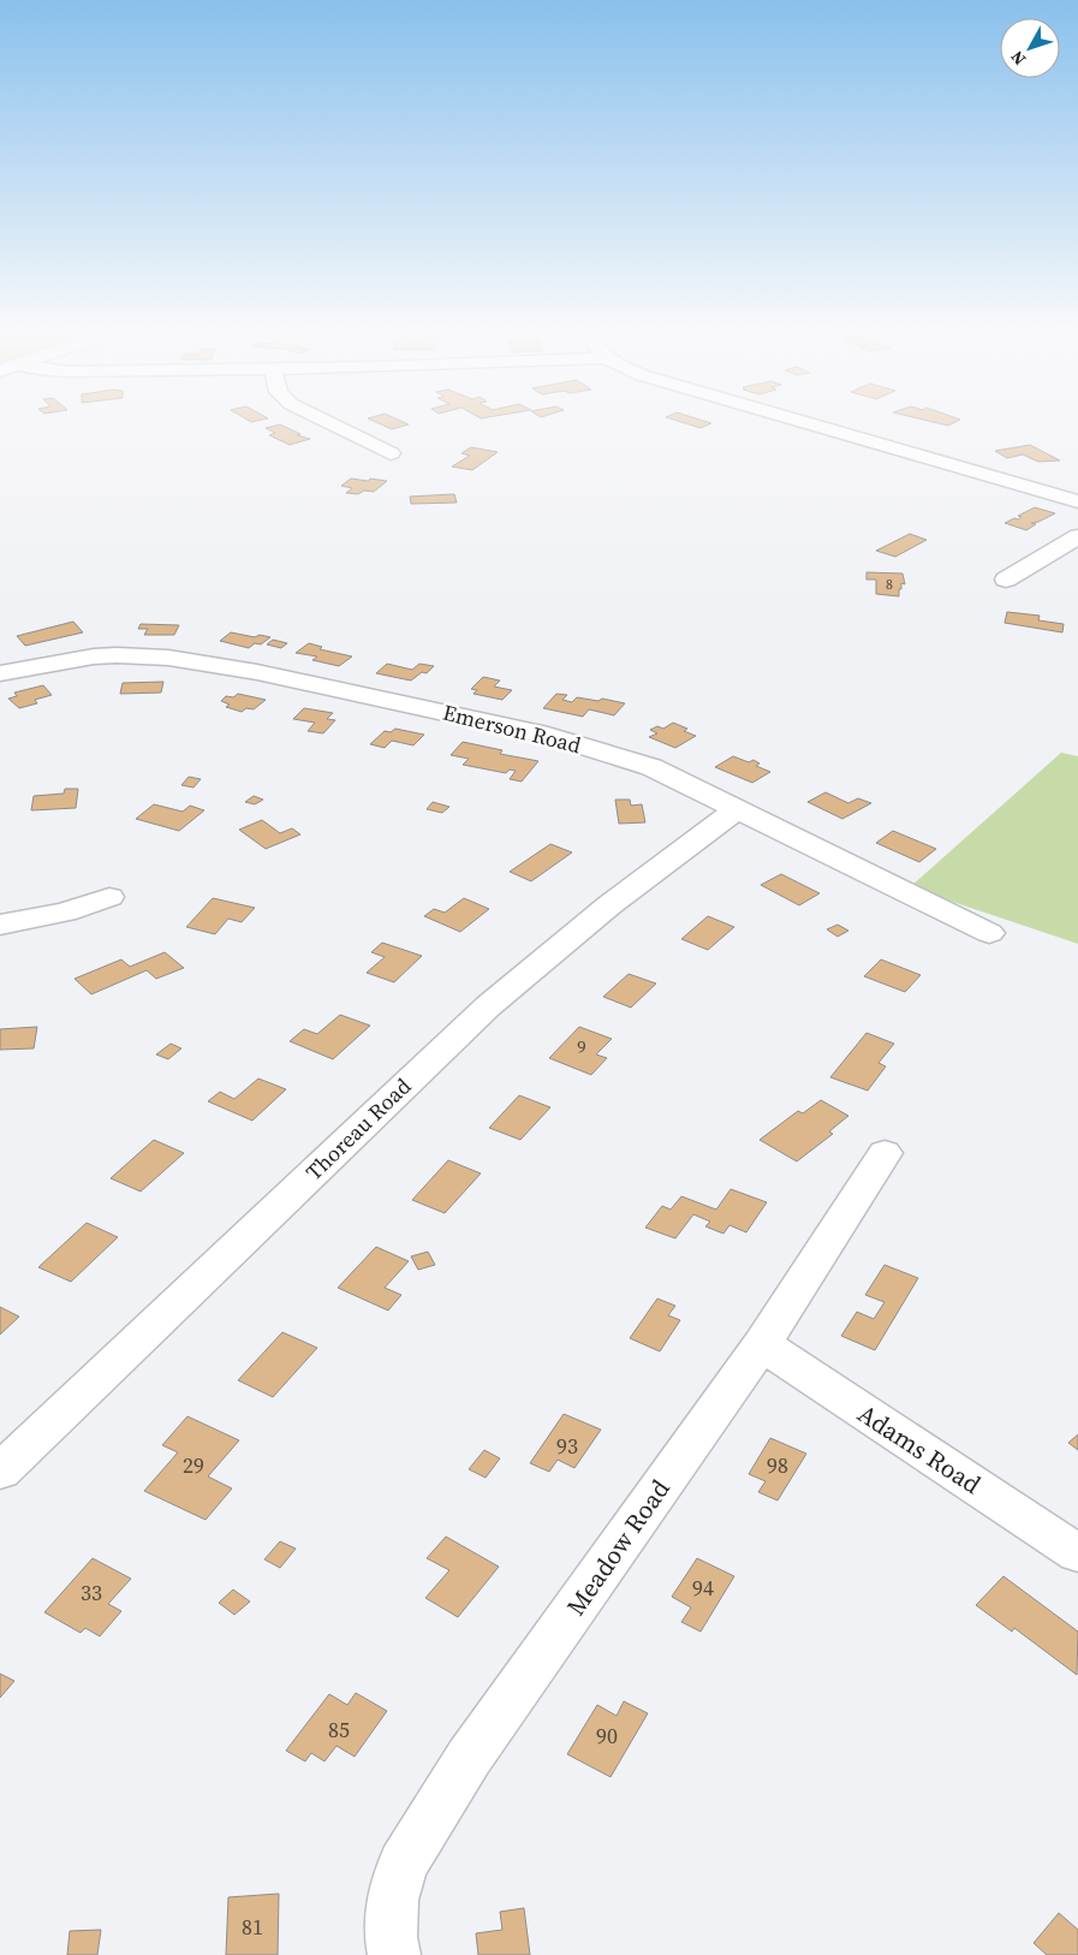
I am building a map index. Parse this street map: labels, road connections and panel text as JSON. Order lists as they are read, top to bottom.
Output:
{
  "streets": {
    "street": [
      "Emerson Road",
      "Thoreau Road",
      "Adams Road",
      "Meadow Road"
    ]
  },
  "crossings": [
    ["Emerson Road", "Thoreau Road"],
    ["Adams Road", "Meadow Road"]
  ],
  "house_numbers": [
    "8",
    "9",
    "93",
    "29",
    "98",
    "94",
    "33",
    "85",
    "90",
    "81"
  ],
  "north": "bottom left"
}
